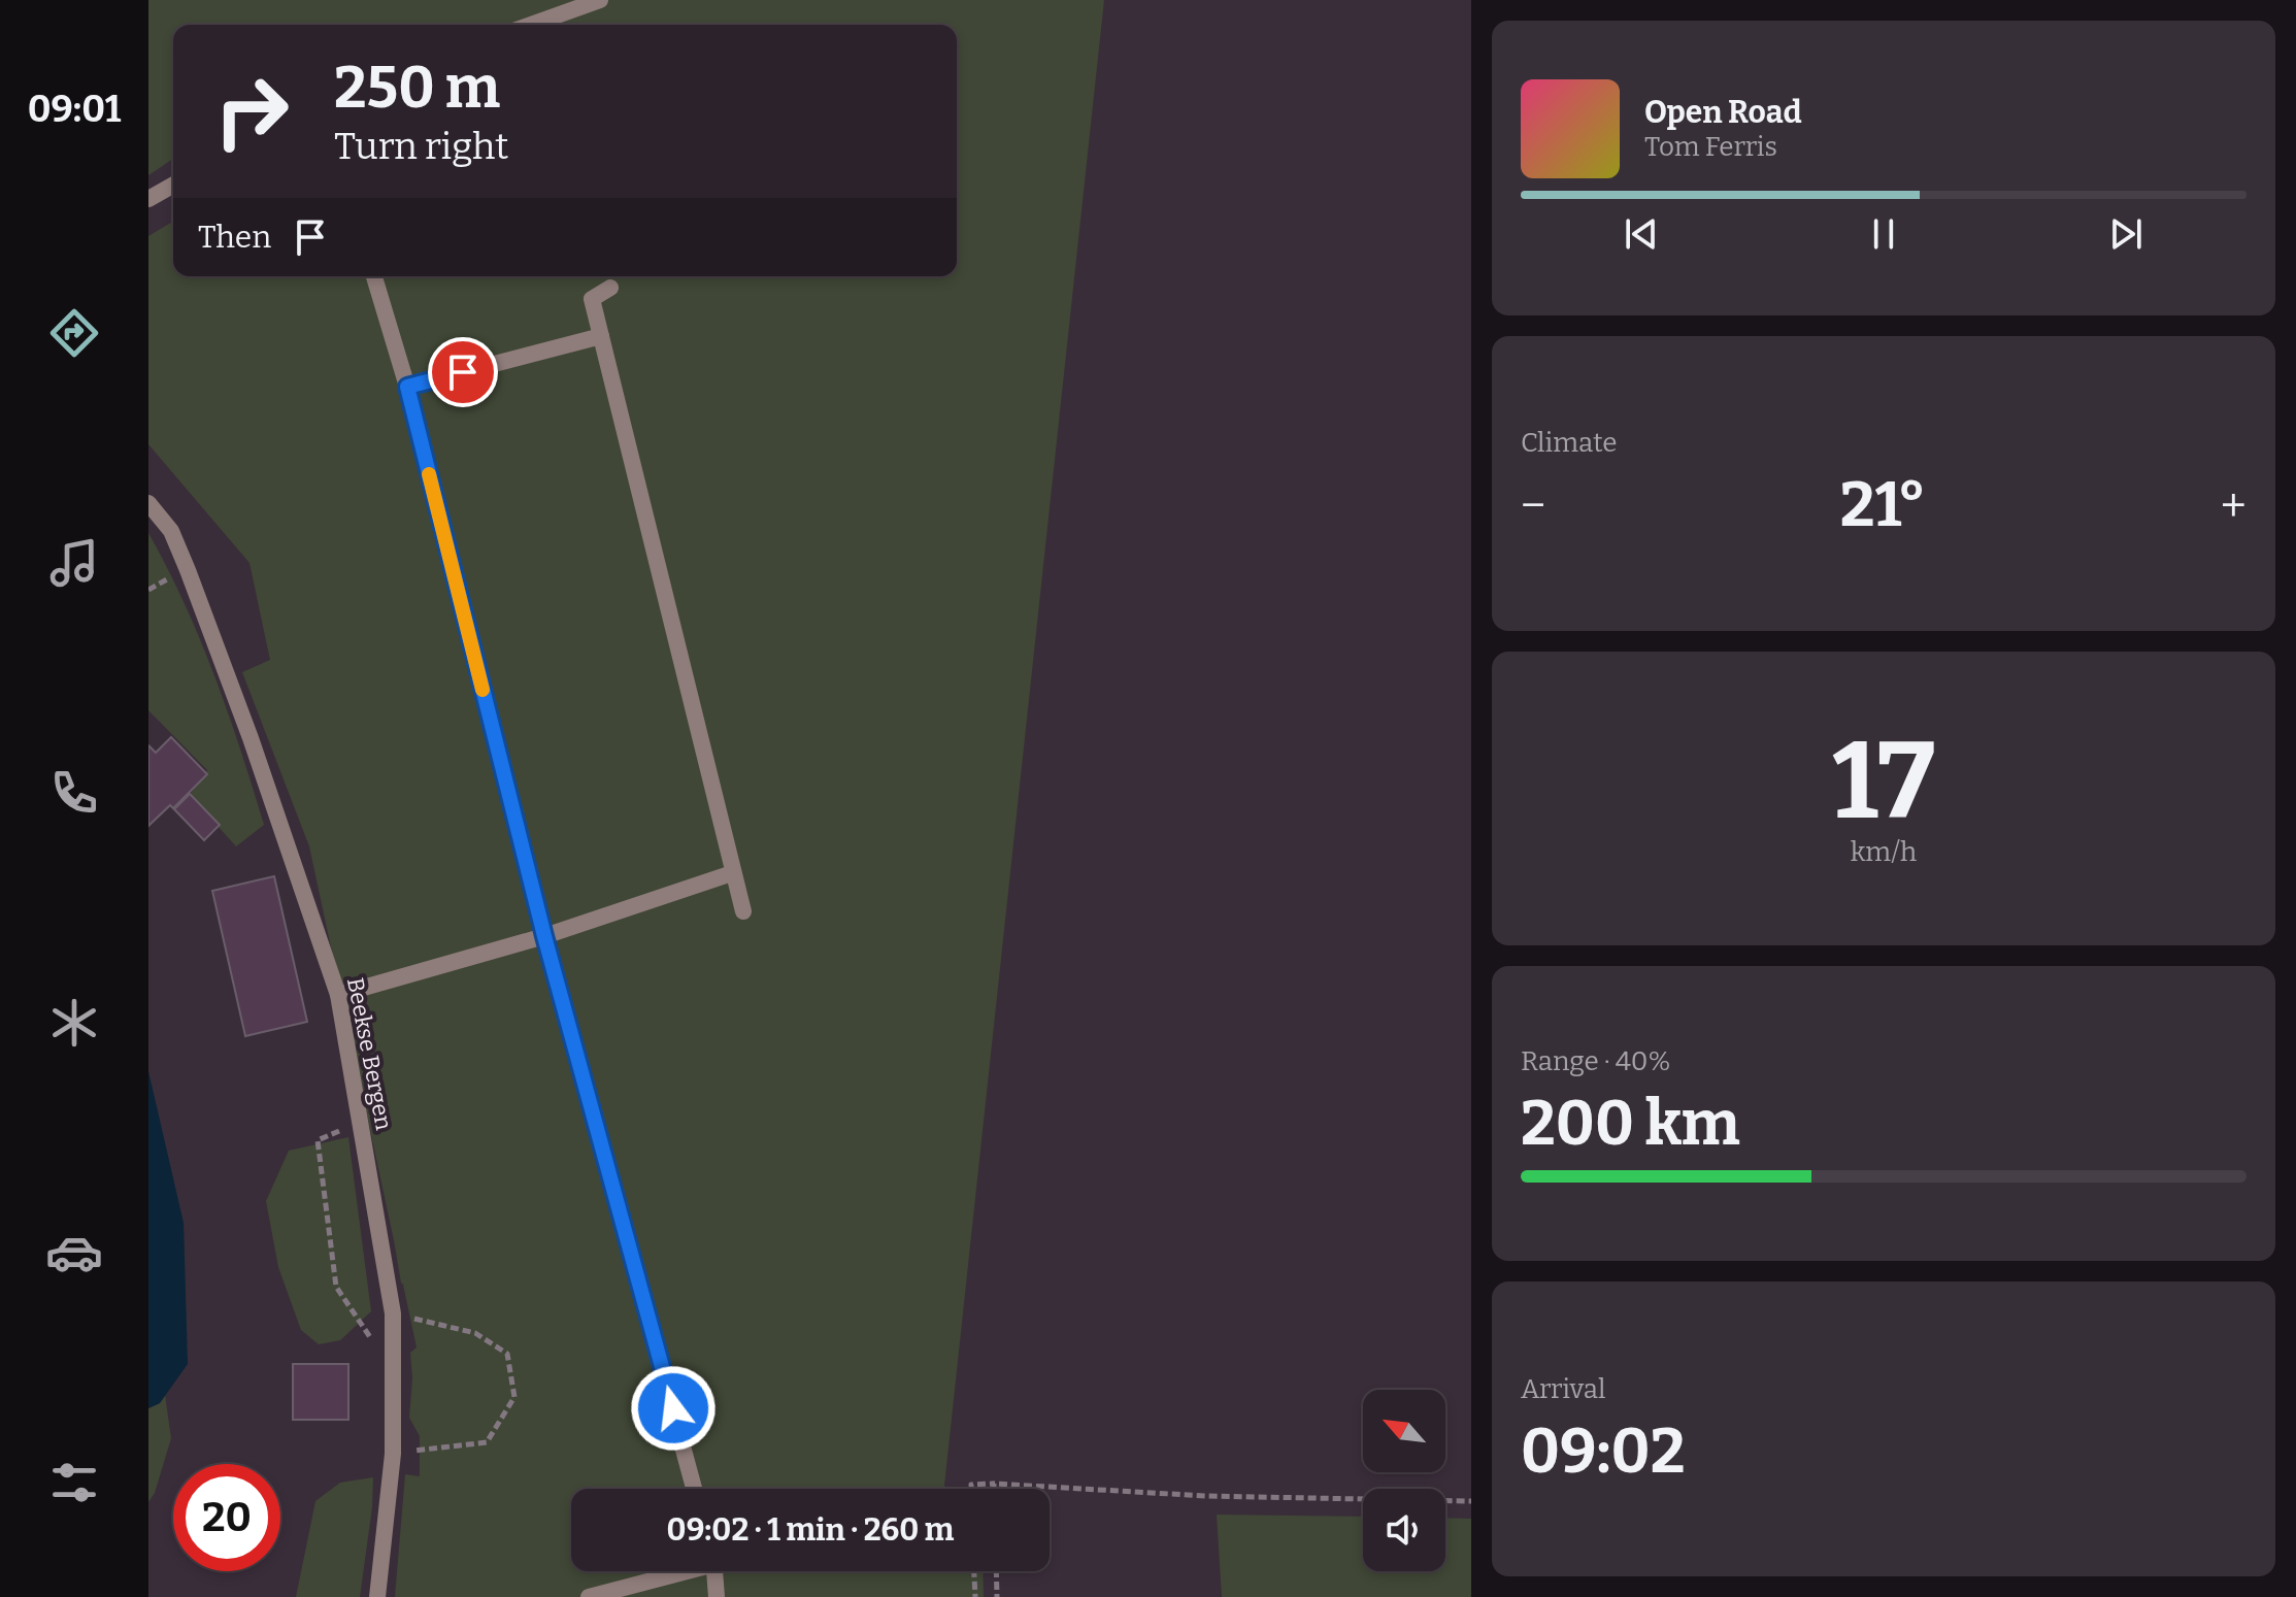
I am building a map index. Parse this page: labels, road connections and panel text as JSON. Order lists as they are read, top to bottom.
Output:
{
  "streets": {
    "street": ["Beekse Bergen"]
  },
  "north": "top left",
  "page": {
    "tabs": "09:01",
    "turn": ["250 m", "Turn right"],
    "song": ["Open Road", "Tom Ferris"],
    "then": "Then",
    "tile": [
      "Climate",
      ["17", "km/h"],
      ["Range · 40%", "200 km"],
      ["Arrival", "09:02"]
    ],
    "heat": ["−", "21°", "+"],
    "limit": "20",
    "trip": "09:02 · 1 min · 260 m"
  }
}
